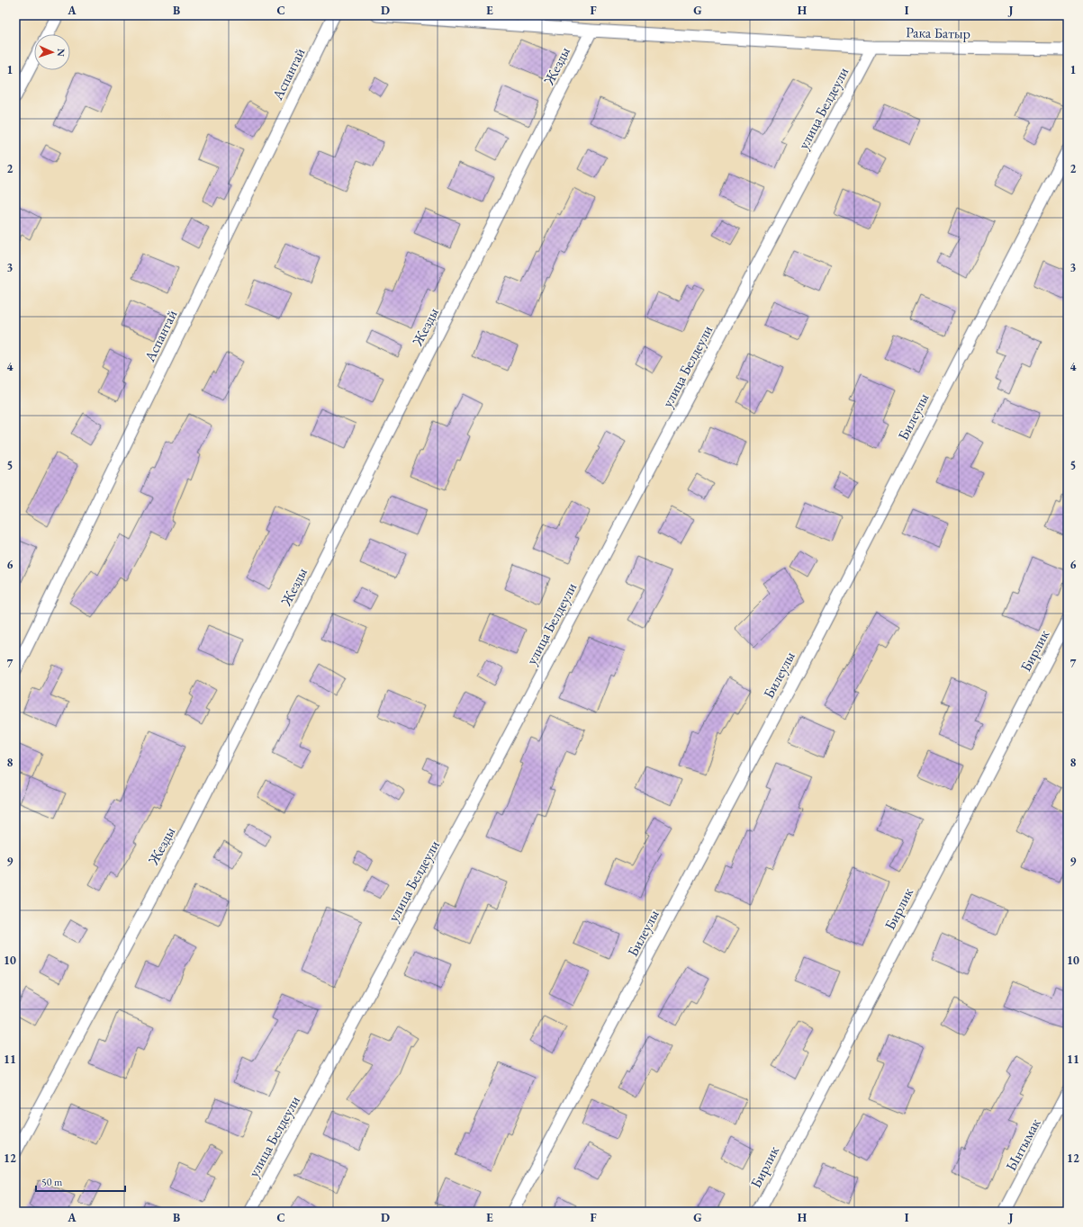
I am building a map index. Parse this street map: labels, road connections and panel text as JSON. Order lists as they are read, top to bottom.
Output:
{
  "streets": {
    "street": [
      "Рака Батыр",
      "Жезды",
      "Аспантай",
      "улица Белдеули",
      "Билеулы",
      "Бирлик",
      "Ынтымак"
    ]
  },
  "crossings": [
    ["Рака Батыр", "Жезды"],
    ["Рака Батыр", "улица Белдеули"]
  ],
  "scale_bar": "50 m",
  "north": "right",
  "grid": {
    "columns": [
      "A",
      "B",
      "C",
      "D",
      "E",
      "F",
      "G",
      "H",
      "I",
      "J"
    ],
    "rows": [
      "1",
      "2",
      "3",
      "4",
      "5",
      "6",
      "7",
      "8",
      "9",
      "10",
      "11",
      "12"
    ]
  }
}
